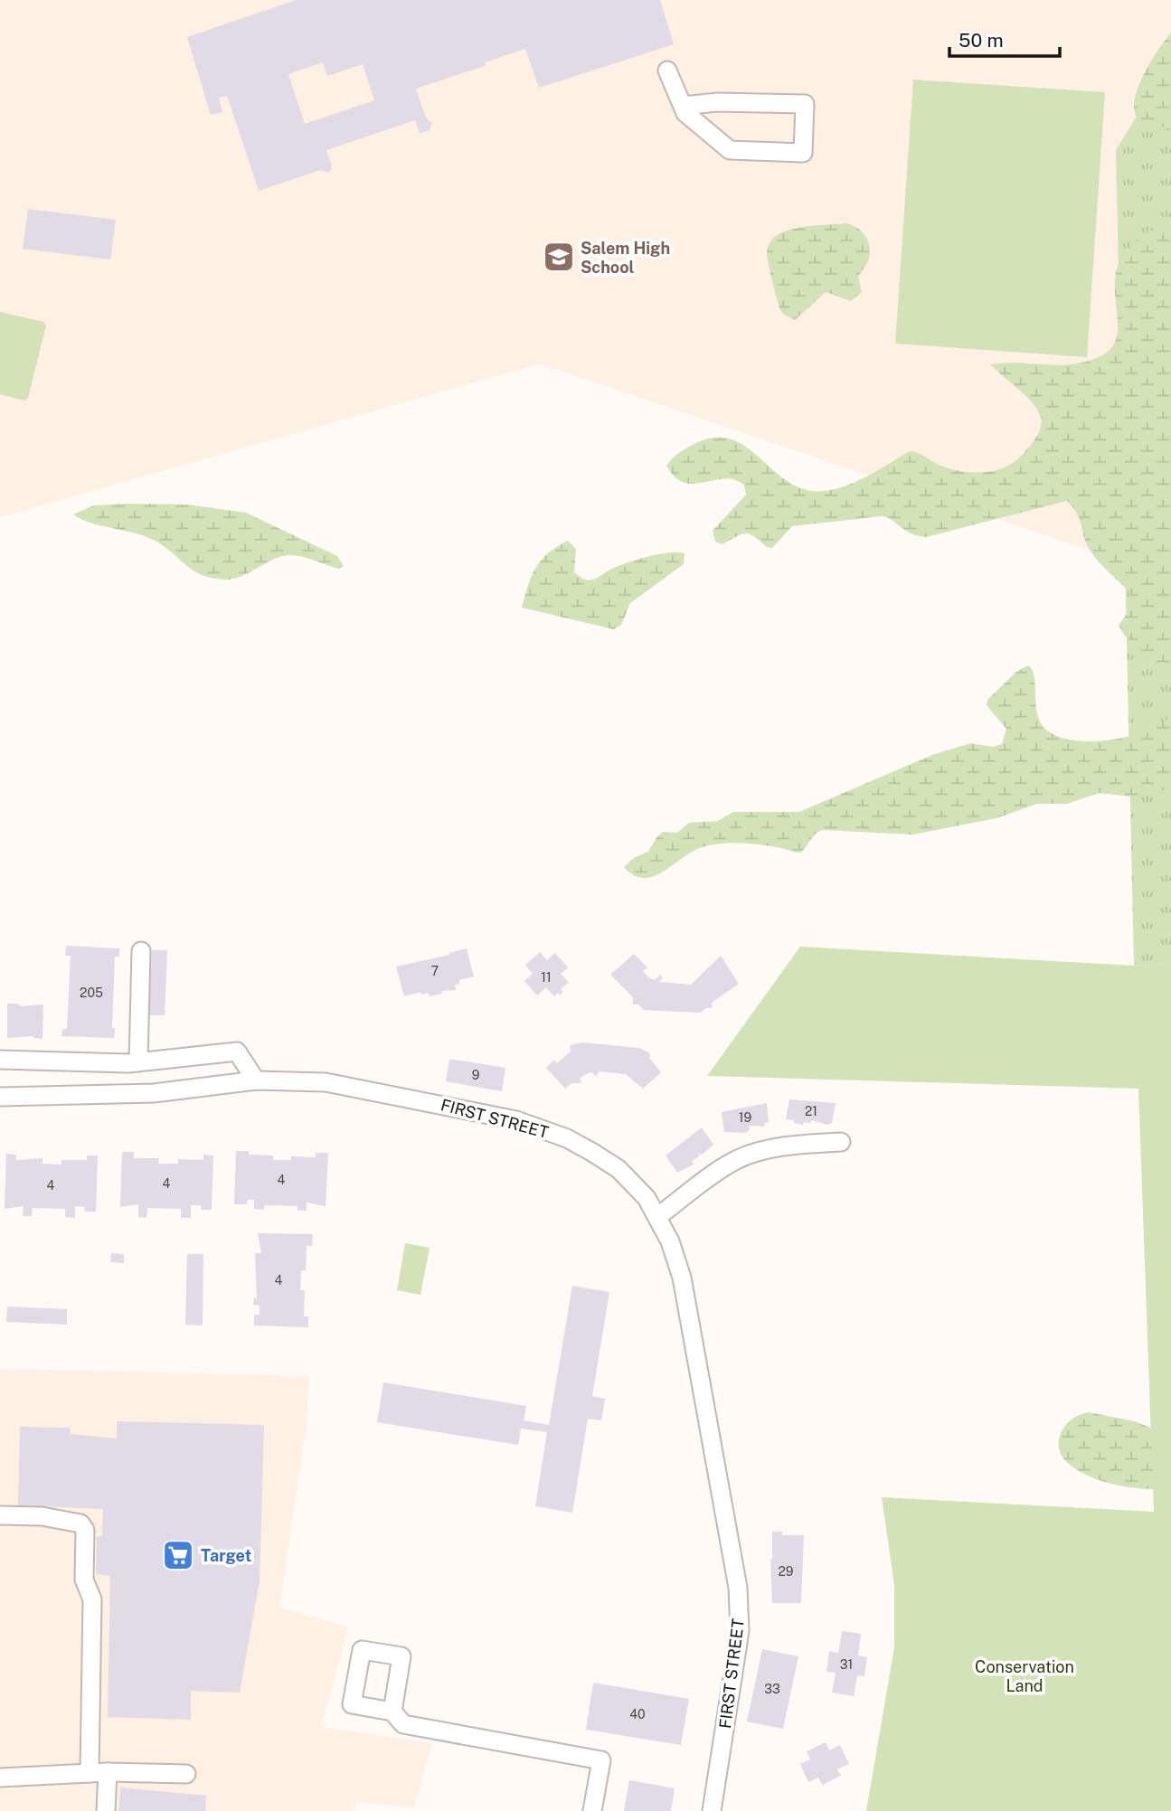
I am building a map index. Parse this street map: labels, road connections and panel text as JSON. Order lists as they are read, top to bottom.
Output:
{
  "streets": {
    "street": ["FIRST STREET"]
  },
  "parks": ["Conservation Land"],
  "places": {
    "school or university": ["Salem High School"],
    "supermarket": ["Target"]
  },
  "house_numbers": [
    "7",
    "11",
    "205",
    "9",
    "21",
    "19",
    "4",
    "4",
    "4",
    "4",
    "29",
    "31",
    "33",
    "40"
  ],
  "scale_bar": "50 m"
}
